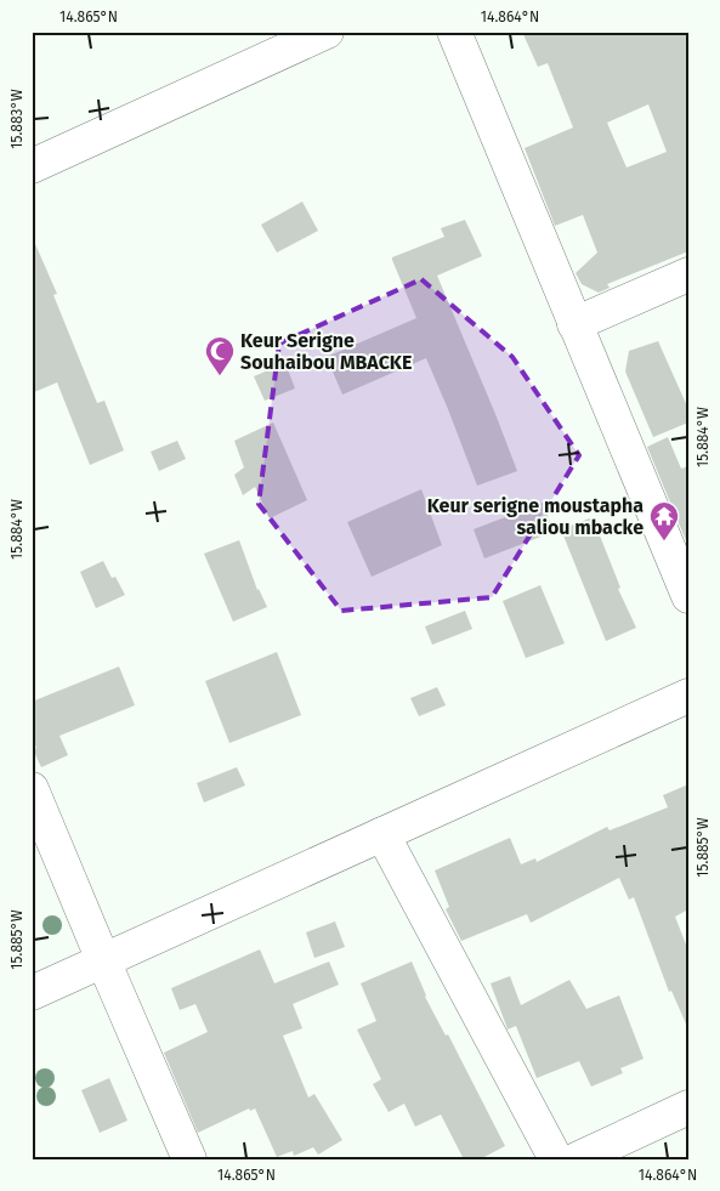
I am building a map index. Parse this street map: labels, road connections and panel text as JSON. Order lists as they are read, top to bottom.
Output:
{
  "places": {
    "mosque": ["Keur Serigne Souhaibou MBACKE"],
    "temple": ["Keur serigne moustapha saliou mbacke"]
  },
  "coordinates": [
    "14.865°N",
    "14.864°N",
    "15.883°W",
    "15.884°W",
    "15.885°W"
  ]
}
